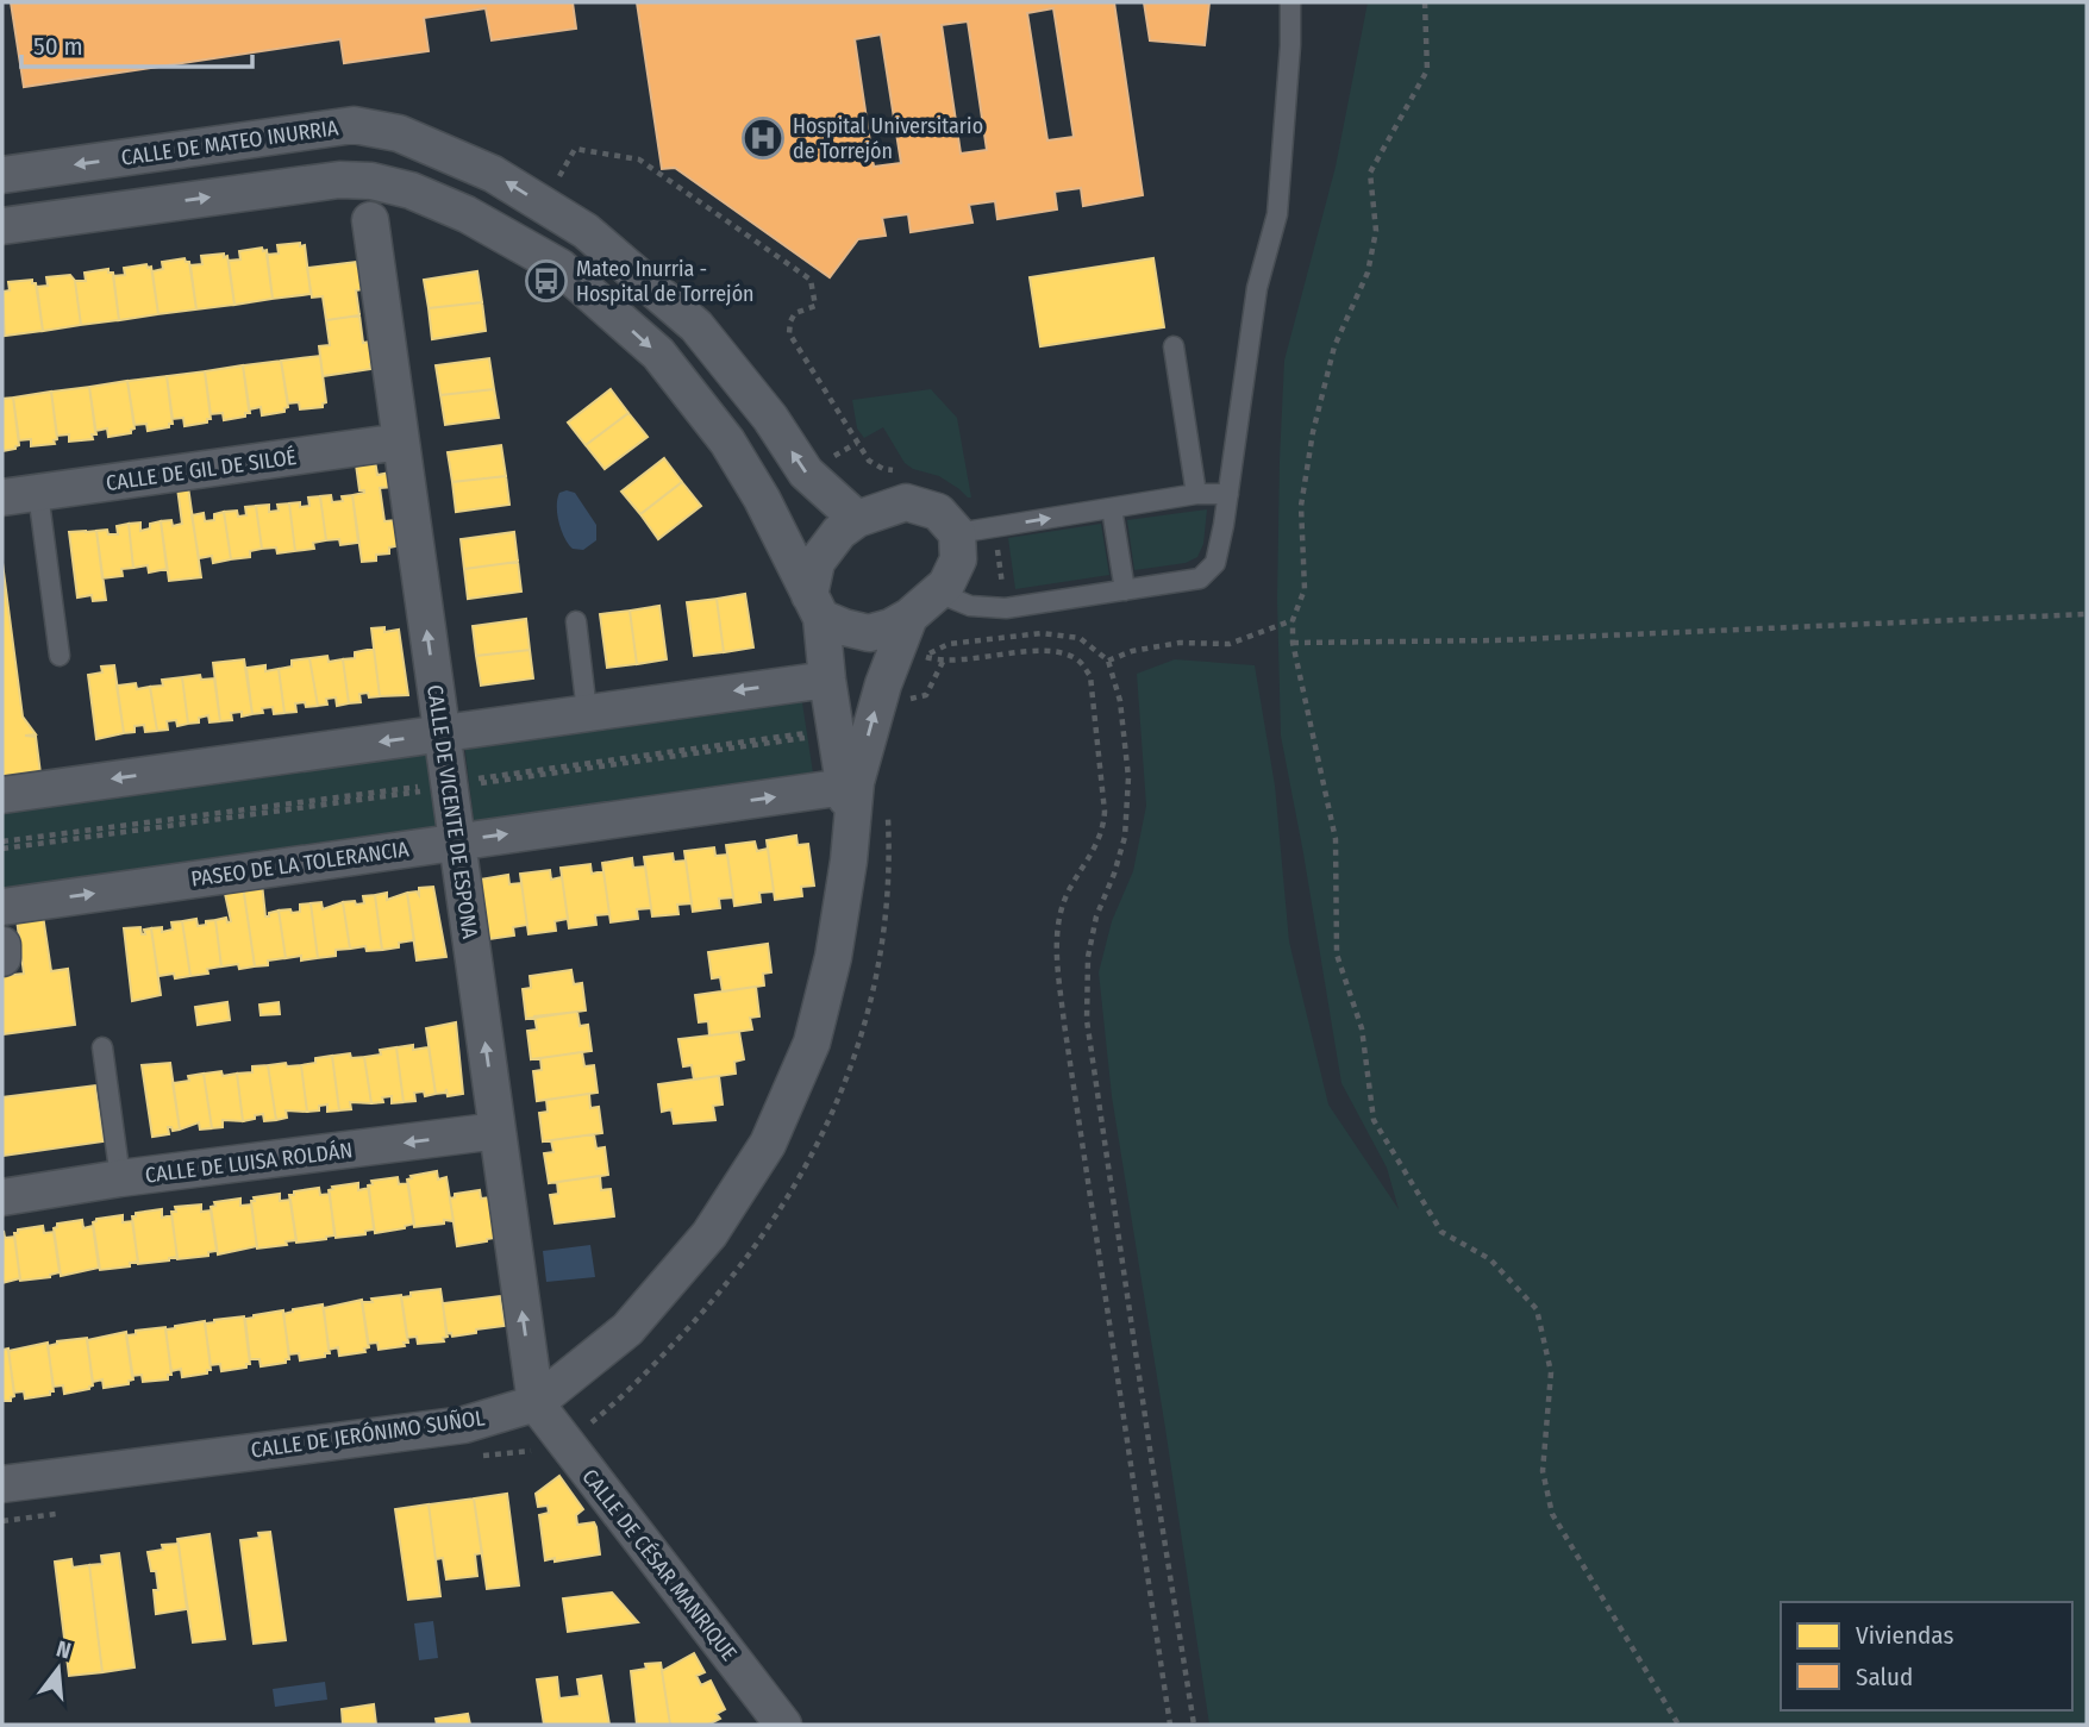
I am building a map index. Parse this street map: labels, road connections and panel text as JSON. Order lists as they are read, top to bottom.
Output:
{
  "streets": {
    "street": [
      "CALLE DE MATEO INURRIA",
      "CALLE DE GIL DE SILOÉ",
      "CALLE DE VICENTE DE ESPONA",
      "PASEO DE LA TOLERANCIA",
      "CALLE DE LUISA ROLDÁN",
      "CALLE DE JERÓNIMO SUÑOL",
      "CALLE DE CÉSAR MANRIQUE"
    ]
  },
  "crossings": [
    ["CALLE DE MATEO INURRIA", "CALLE DE JERÓNIMO SUÑOL"],
    ["CALLE DE GIL DE SILOÉ", "CALLE DE VICENTE DE ESPONA"],
    ["CALLE DE VICENTE DE ESPONA", "PASEO DE LA TOLERANCIA"],
    ["CALLE DE VICENTE DE ESPONA", "CALLE DE LUISA ROLDÁN"],
    ["CALLE DE VICENTE DE ESPONA", "CALLE DE JERÓNIMO SUÑOL"],
    ["CALLE DE VICENTE DE ESPONA", "CALLE DE CÉSAR MANRIQUE"],
    ["PASEO DE LA TOLERANCIA", "CALLE DE JERÓNIMO SUÑOL"],
    ["CALLE DE JERÓNIMO SUÑOL", "CALLE DE CÉSAR MANRIQUE"]
  ],
  "one_way": ["CALLE DE MATEO INURRIA", "CALLE DE VICENTE DE ESPONA", "CALLE DE LUISA ROLDÁN"],
  "places": {
    "hospital": ["Hospital Universitario de Torrejón"],
    "bus stop": ["Mateo Inurria - Hospital de Torrejón"]
  },
  "legend": ["Viviendas", "Salud"],
  "scale_bar": "50 m",
  "north": "top"
}
